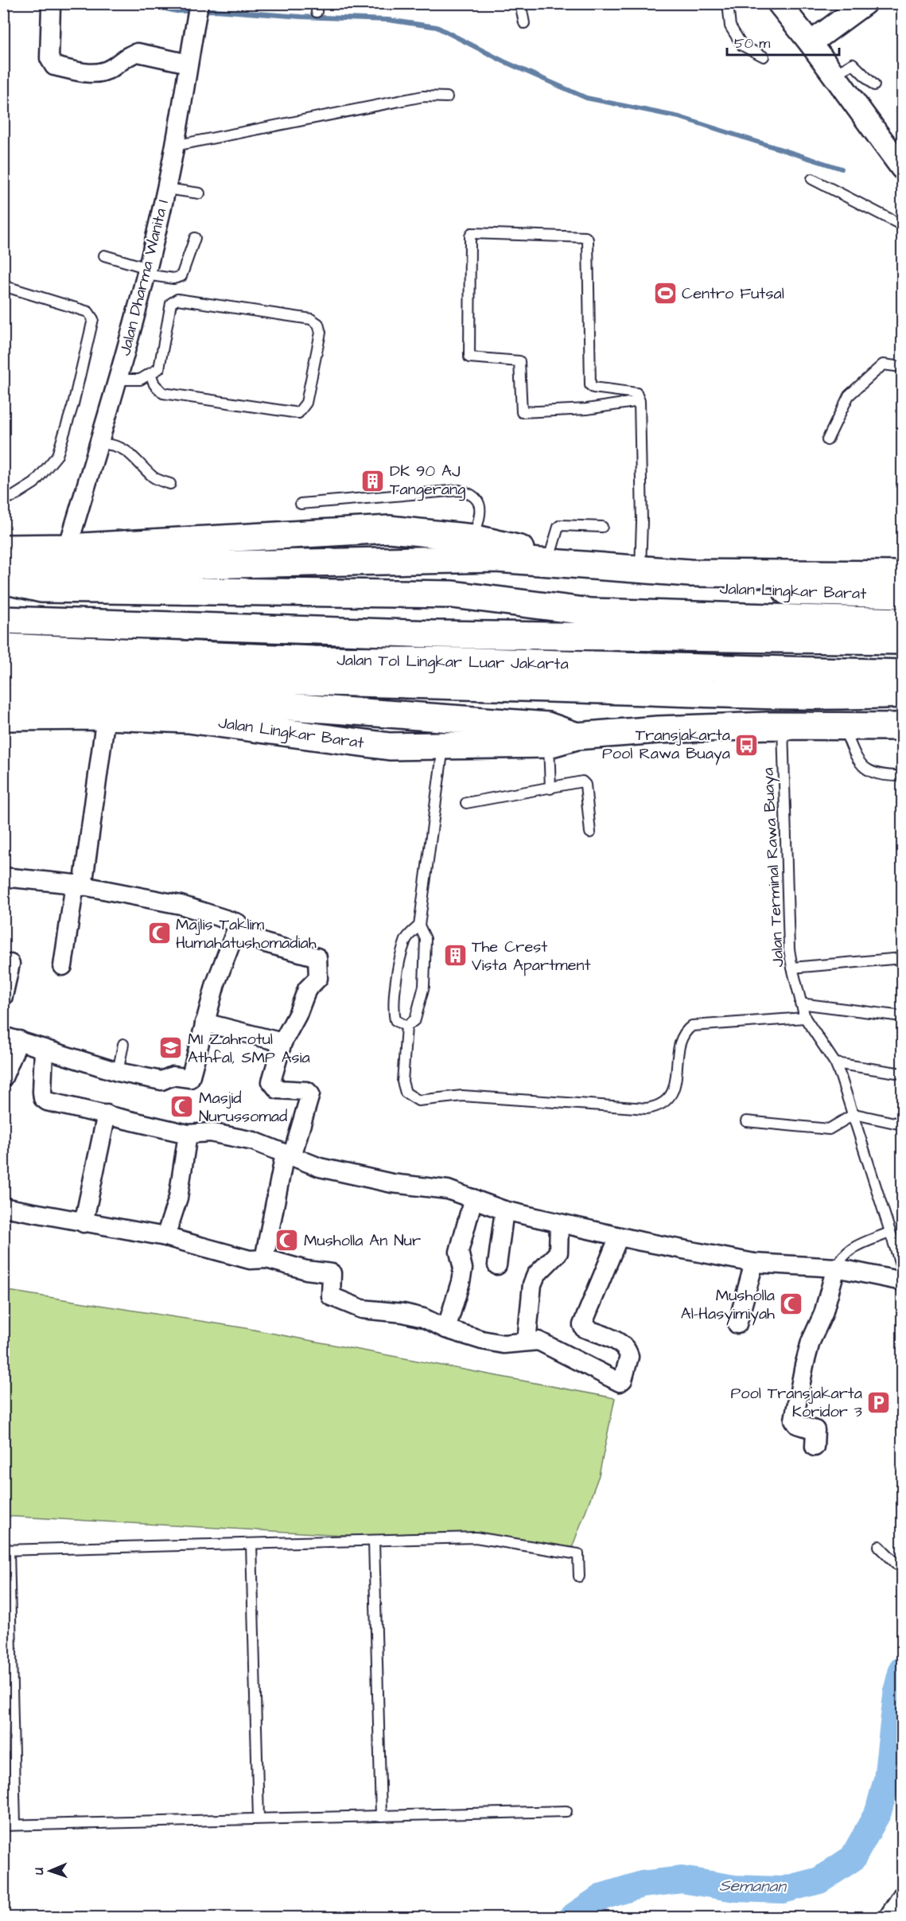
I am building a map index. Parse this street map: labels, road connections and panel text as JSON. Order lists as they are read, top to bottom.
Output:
{
  "streets": {
    "main road": ["Jalan Lingkar Barat", "Jalan Tol Lingkar Luar Jakarta"],
    "street": ["Jalan Dharma Wanita I"],
    "lane": ["Jalan Terminal Rawa Buaya"]
  },
  "crossings": [
    ["Jalan Dharma Wanita I", "Jalan Lingkar Barat"],
    ["Jalan Lingkar Barat", "Jalan Terminal Rawa Buaya"]
  ],
  "water": ["Semanan"],
  "places": {
    "sports": ["Centro Futsal"],
    "building": ["DK 90 AJ Tangerang", "The Crest Vista Apartment"],
    "bus stop": ["Transjakarta Pool Rawa Buaya"],
    "mosque": [
      "Majlis Taklim Humahatushomadiah",
      "Masjid Nurussomad",
      "Musholla An Nur",
      "Musholla Al-Hasyimiyah"
    ],
    "school or university": ["MI Zahrotul Athfal, SMP Asia"],
    "parking": ["Pool Transjakarta Koridor 3"]
  },
  "scale_bar": "50 m",
  "north": "left"
}
